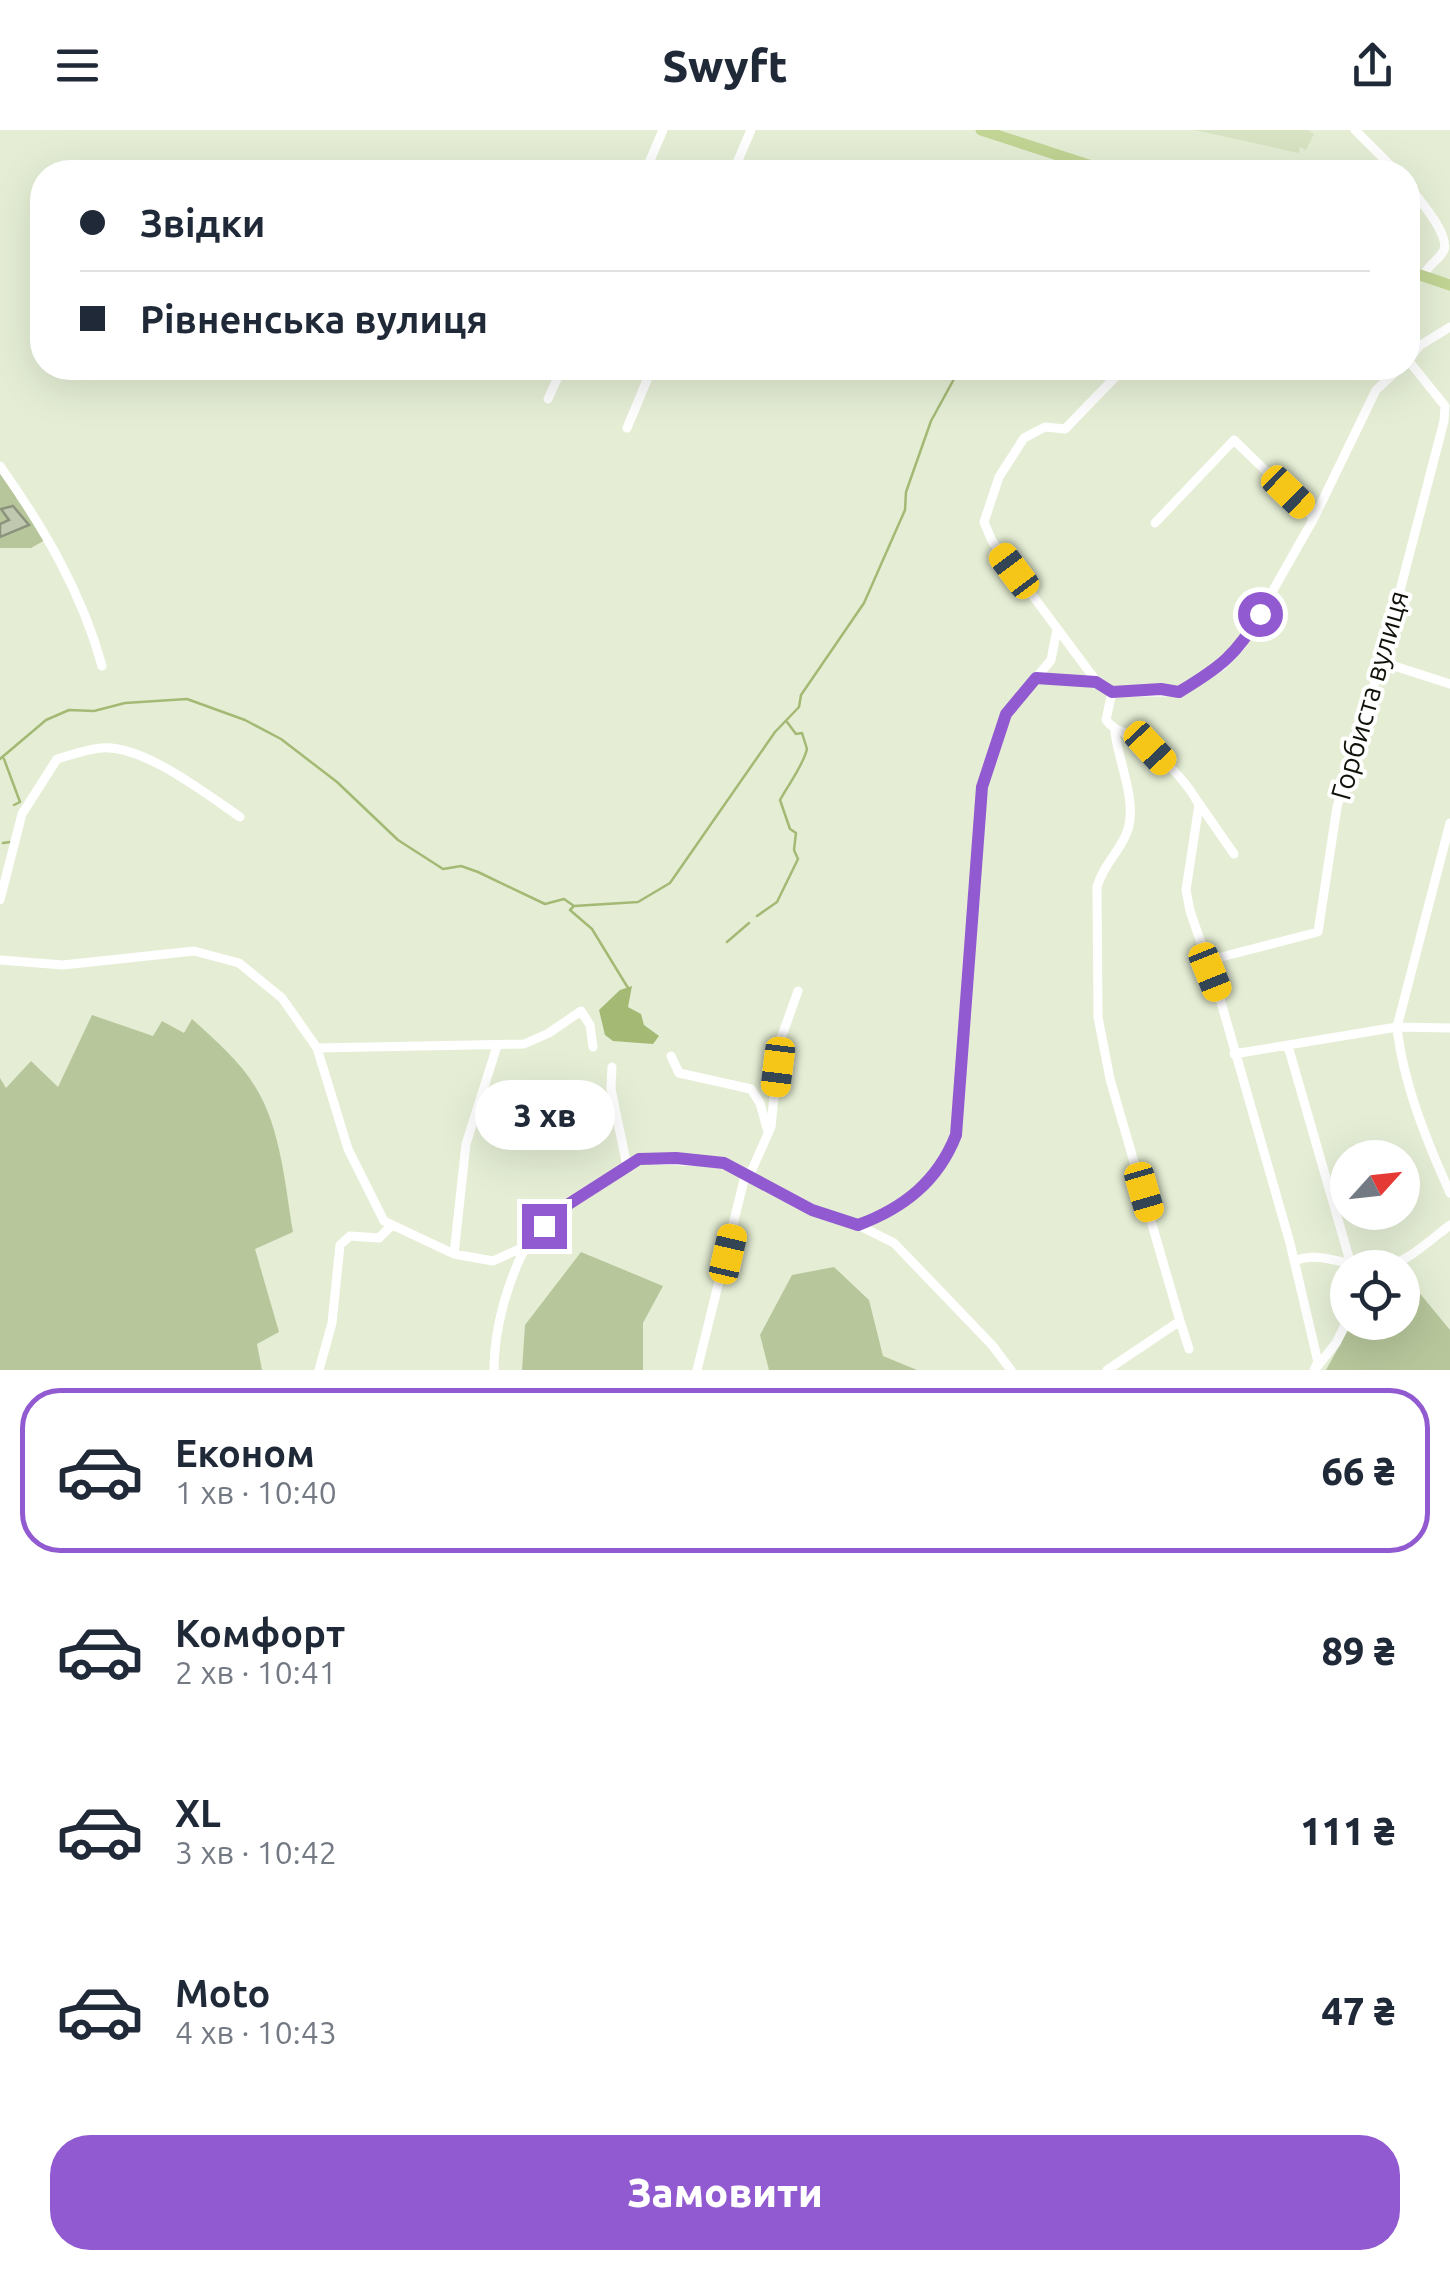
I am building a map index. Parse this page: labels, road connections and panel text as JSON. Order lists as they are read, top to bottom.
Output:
{
  "streets": {
    "street": ["Горбиста вулиця"]
  },
  "north": "top right",
  "page": {
    "header": "Swyft",
    "banner": ["Звідки", "Рівненська вулиця"],
    "bubble": "3 хв",
    "list": [
      {
        "name": "Економ",
        "note": "1 хв · 10:40",
        "value": "66 ₴"
      },
      {
        "name": "Комфорт",
        "note": "2 хв · 10:41",
        "value": "89 ₴"
      },
      {
        "name": "XL",
        "note": "3 хв · 10:42",
        "value": "111 ₴"
      },
      {
        "name": "Moto",
        "note": "4 хв · 10:43",
        "value": "47 ₴"
      }
    ],
    "buttons": "Замовити"
  }
}
